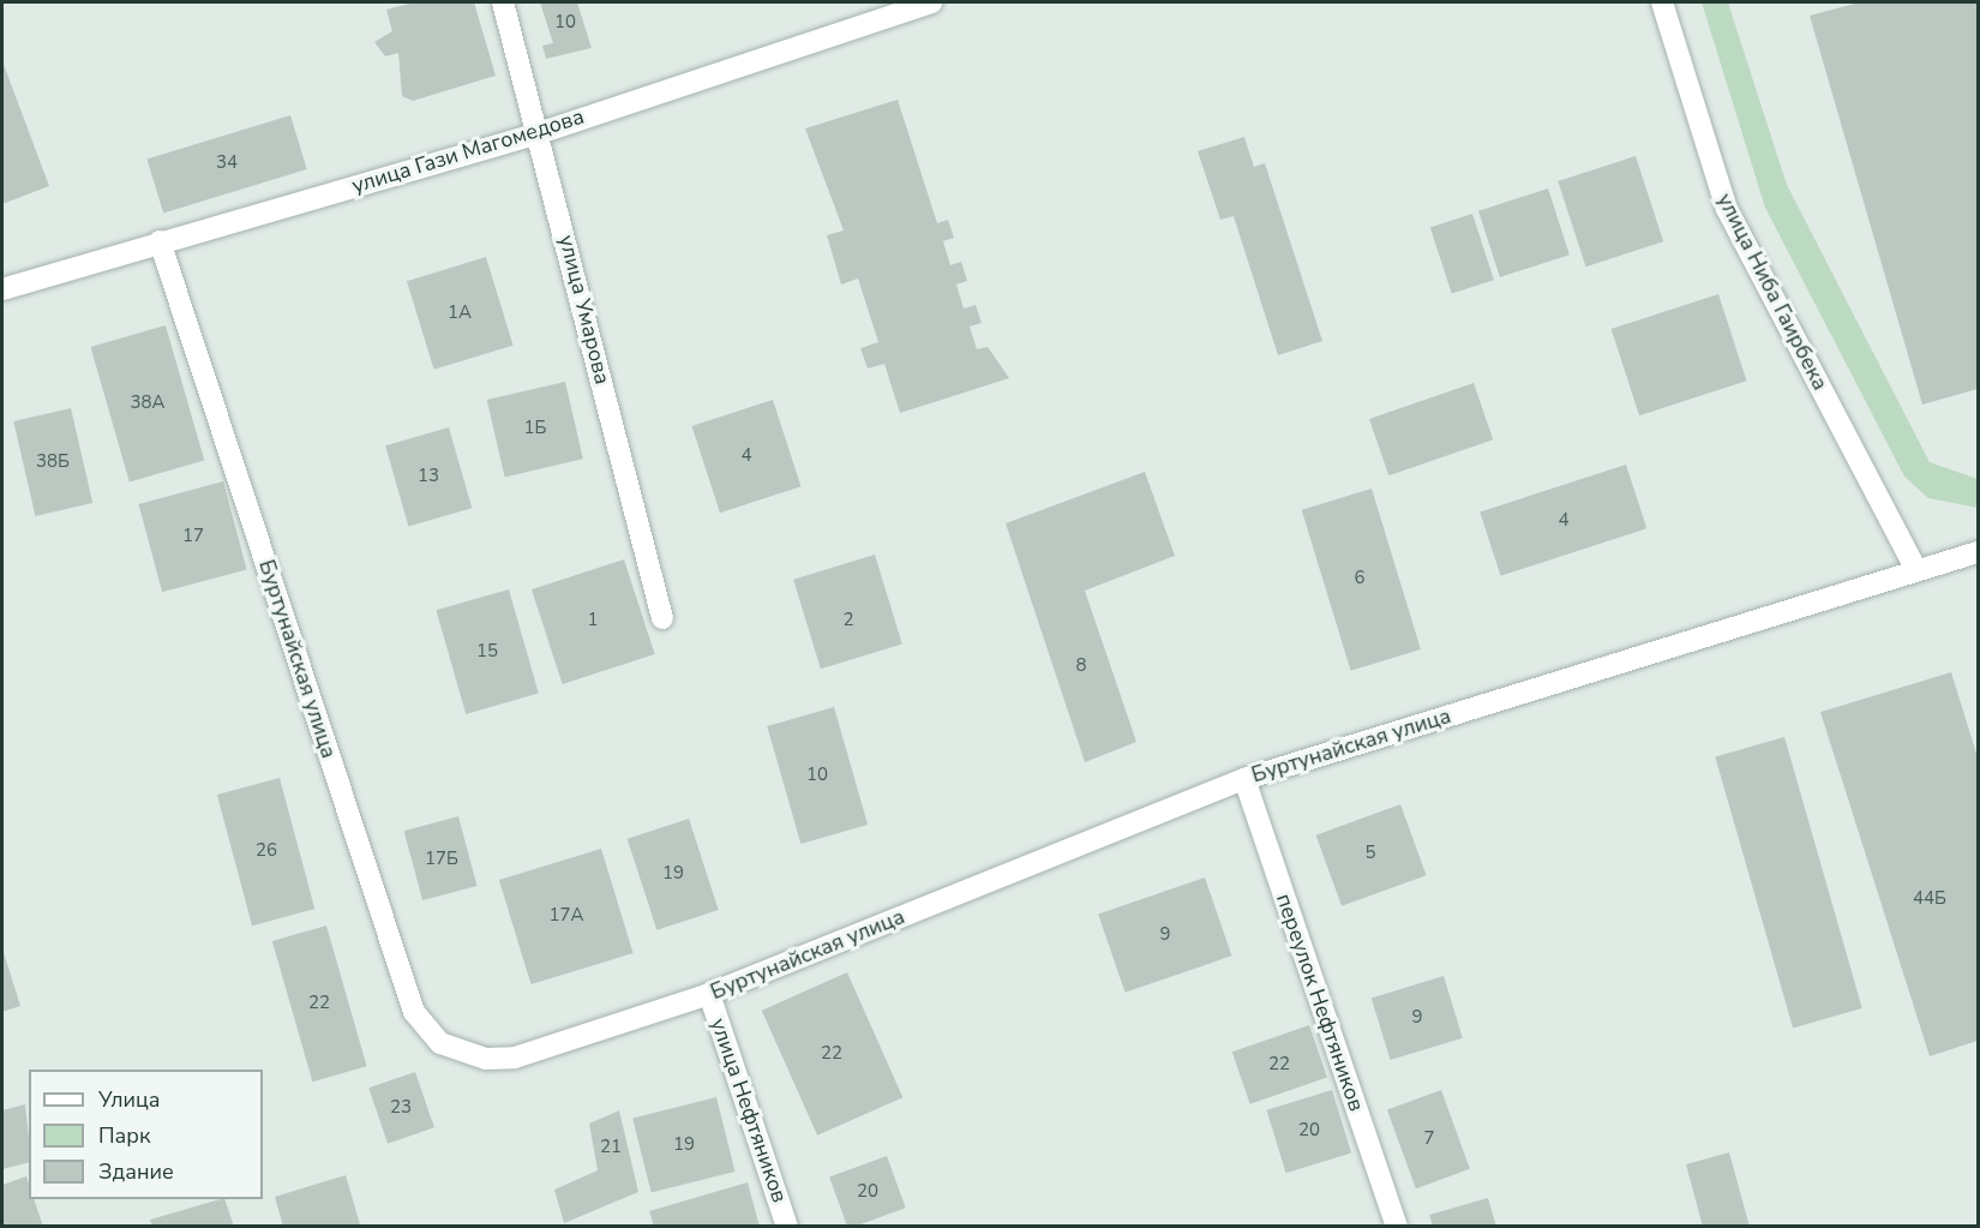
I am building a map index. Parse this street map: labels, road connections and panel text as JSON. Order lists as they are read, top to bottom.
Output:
{
  "streets": {
    "street": [
      "улица Гази Магомедова",
      "улица Ниба Гаирбека",
      "улица Умарова",
      "Буртунайская улица",
      "переулок Нефтяников",
      "улица Нефтяников"
    ]
  },
  "crossings": [
    ["улица Гази Магомедова", "улица Умарова"],
    ["улица Гази Магомедова", "Буртунайская улица"],
    ["улица Ниба Гаирбека", "Буртунайская улица"],
    ["Буртунайская улица", "переулок Нефтяников"],
    ["Буртунайская улица", "улица Нефтяников"]
  ],
  "house_numbers": [
    "10",
    "34",
    "1А",
    "38А",
    "1Б",
    "4",
    "38Б",
    "13",
    "4",
    "17",
    "6",
    "1",
    "2",
    "15",
    "8",
    "10",
    "26",
    "5",
    "17Б",
    "19",
    "44Б",
    "17А",
    "9",
    "22",
    "9",
    "22",
    "22",
    "23",
    "20",
    "7",
    "19",
    "21",
    "20"
  ],
  "legend": ["Улица", "Парк", "Здание"]
}
